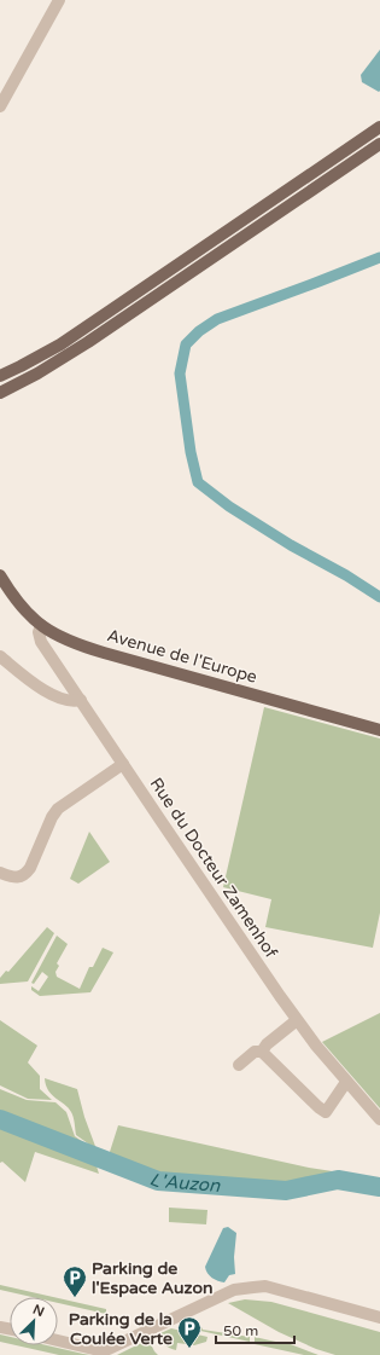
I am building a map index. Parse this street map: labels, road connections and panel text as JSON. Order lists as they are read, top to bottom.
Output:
{
  "streets": {
    "main road": ["Avenue de l'Europe"],
    "street": ["Rue du Docteur Zamenhof"]
  },
  "crossings": [
    ["Avenue de l'Europe", "Rue du Docteur Zamenhof"]
  ],
  "water": ["L'Auzon"],
  "places": {
    "parking": ["Parking de l'Espace Auzon", "Parking de la Coulée Verte"]
  },
  "scale_bar": "50 m",
  "north": "top right"
}
